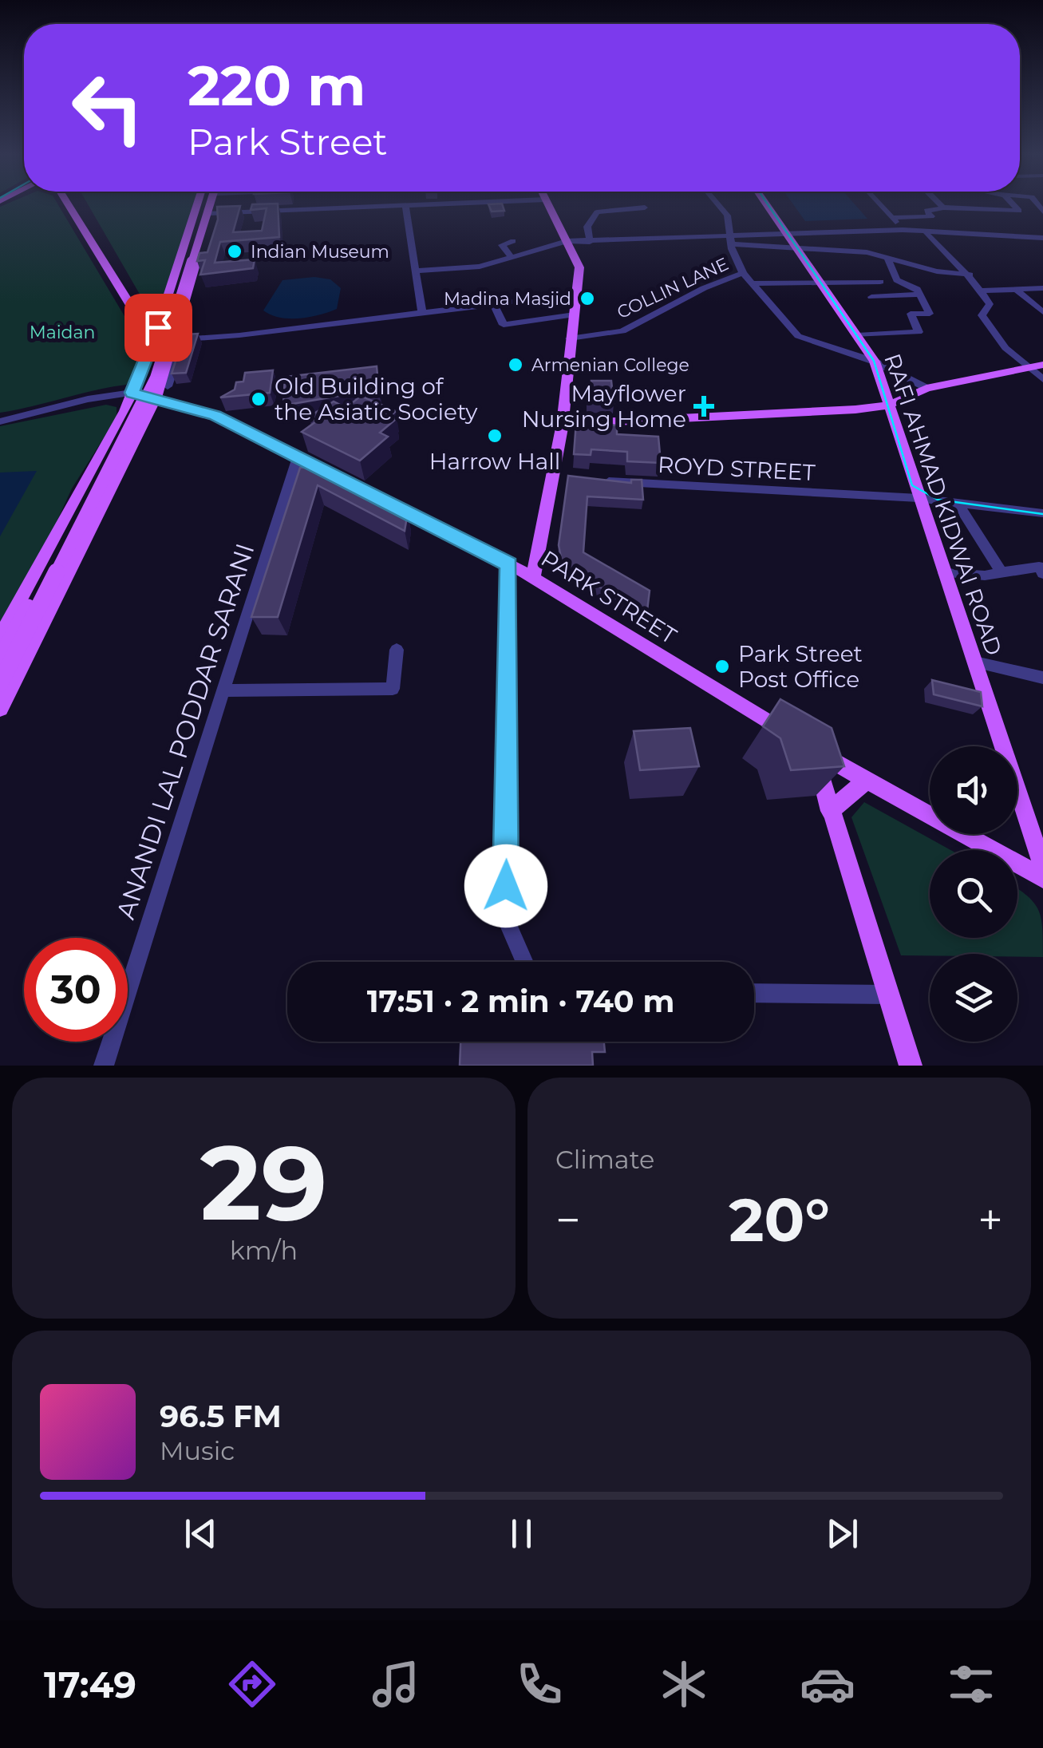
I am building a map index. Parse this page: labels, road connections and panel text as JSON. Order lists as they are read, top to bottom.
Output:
{
  "streets": {
    "main road": ["RAFI AHMAD KIDWAI ROAD", "PARK STREET"],
    "street": ["COLLIN LANE", "ROYD STREET", "ANANDI LAL PODDAR SARANI"]
  },
  "crossings": [
    ["ROYD STREET", "RAFI AHMAD KIDWAI ROAD"]
  ],
  "parks": ["Maidan"],
  "places": {
    "other": [
      "Indian Museum",
      "Madina Masjid",
      "Armenian College",
      "Old Building of the Asiatic Society",
      "Harrow Hall",
      "Park Street Post Office"
    ],
    "health": ["Mayflower Nursing Home"]
  },
  "page": {
    "turn": ["220 m", "Park Street"],
    "limit": "30",
    "trip": "17:51 · 2 min · 740 m",
    "tile": [
      ["29", "km/h"],
      "Climate"
    ],
    "heat": ["−", "20°", "+"],
    "song": ["96.5 FM", "Music"],
    "tabs": "17:49"
  }
}
